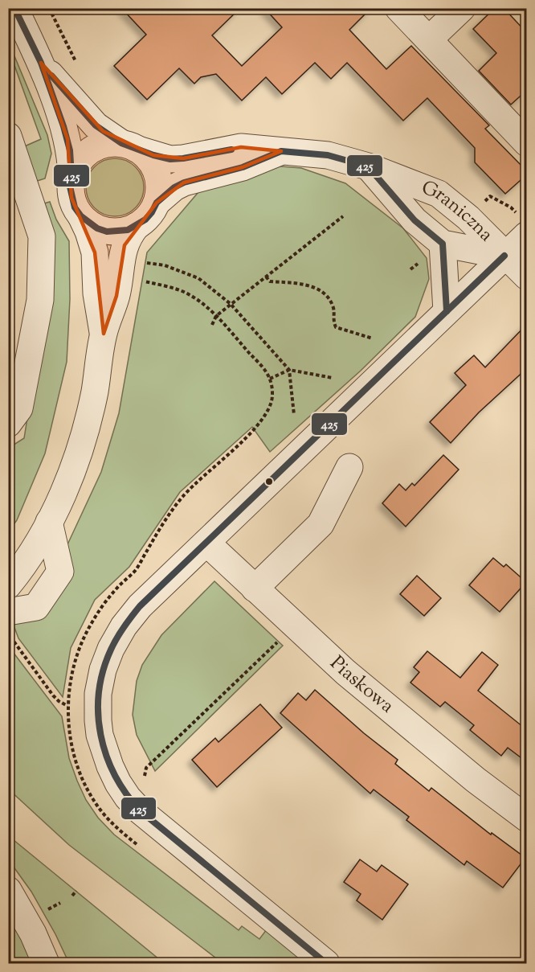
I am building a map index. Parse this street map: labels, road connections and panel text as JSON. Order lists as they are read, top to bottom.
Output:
{
  "streets": {
    "street": ["Graniczna", "Piaskowa"]
  },
  "lines": ["transit line 425"]
}
